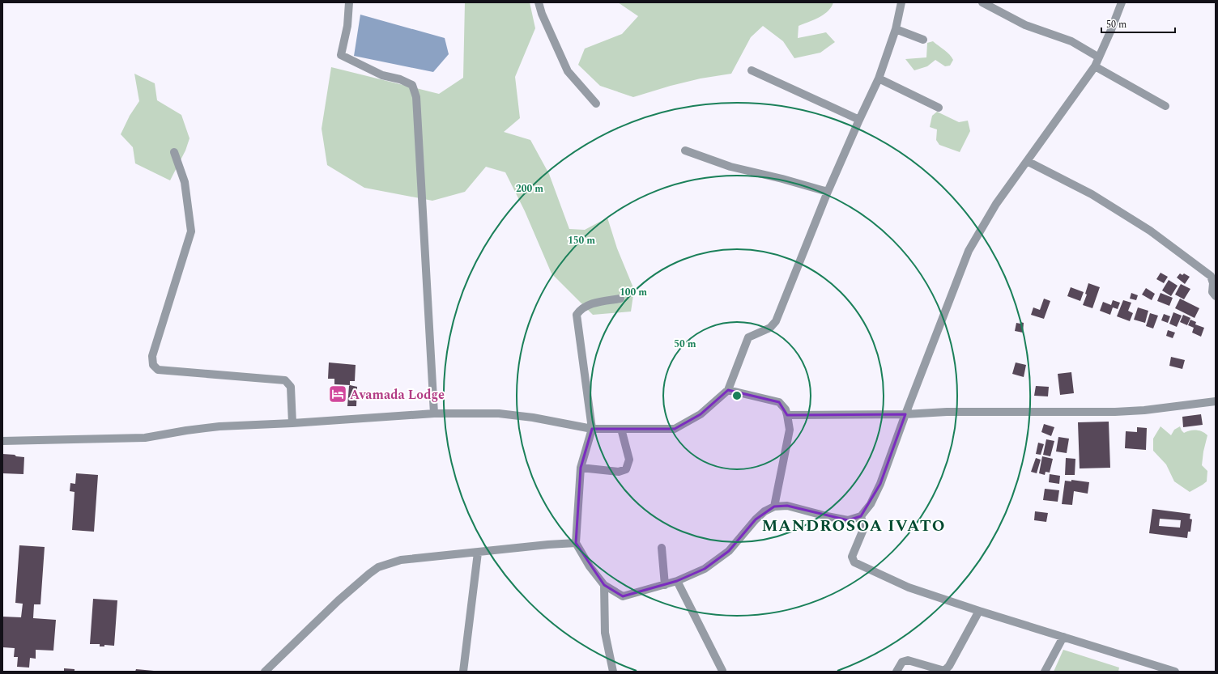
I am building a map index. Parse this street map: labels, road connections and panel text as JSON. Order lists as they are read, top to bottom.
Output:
{
  "districts": ["MANDROSOA IVATO"],
  "places": {
    "hotel": ["Avamada Lodge"]
  },
  "scale_bar": "50 m",
  "rings": [
    "200 m",
    "150 m",
    "100 m",
    "50 m"
  ]
}
